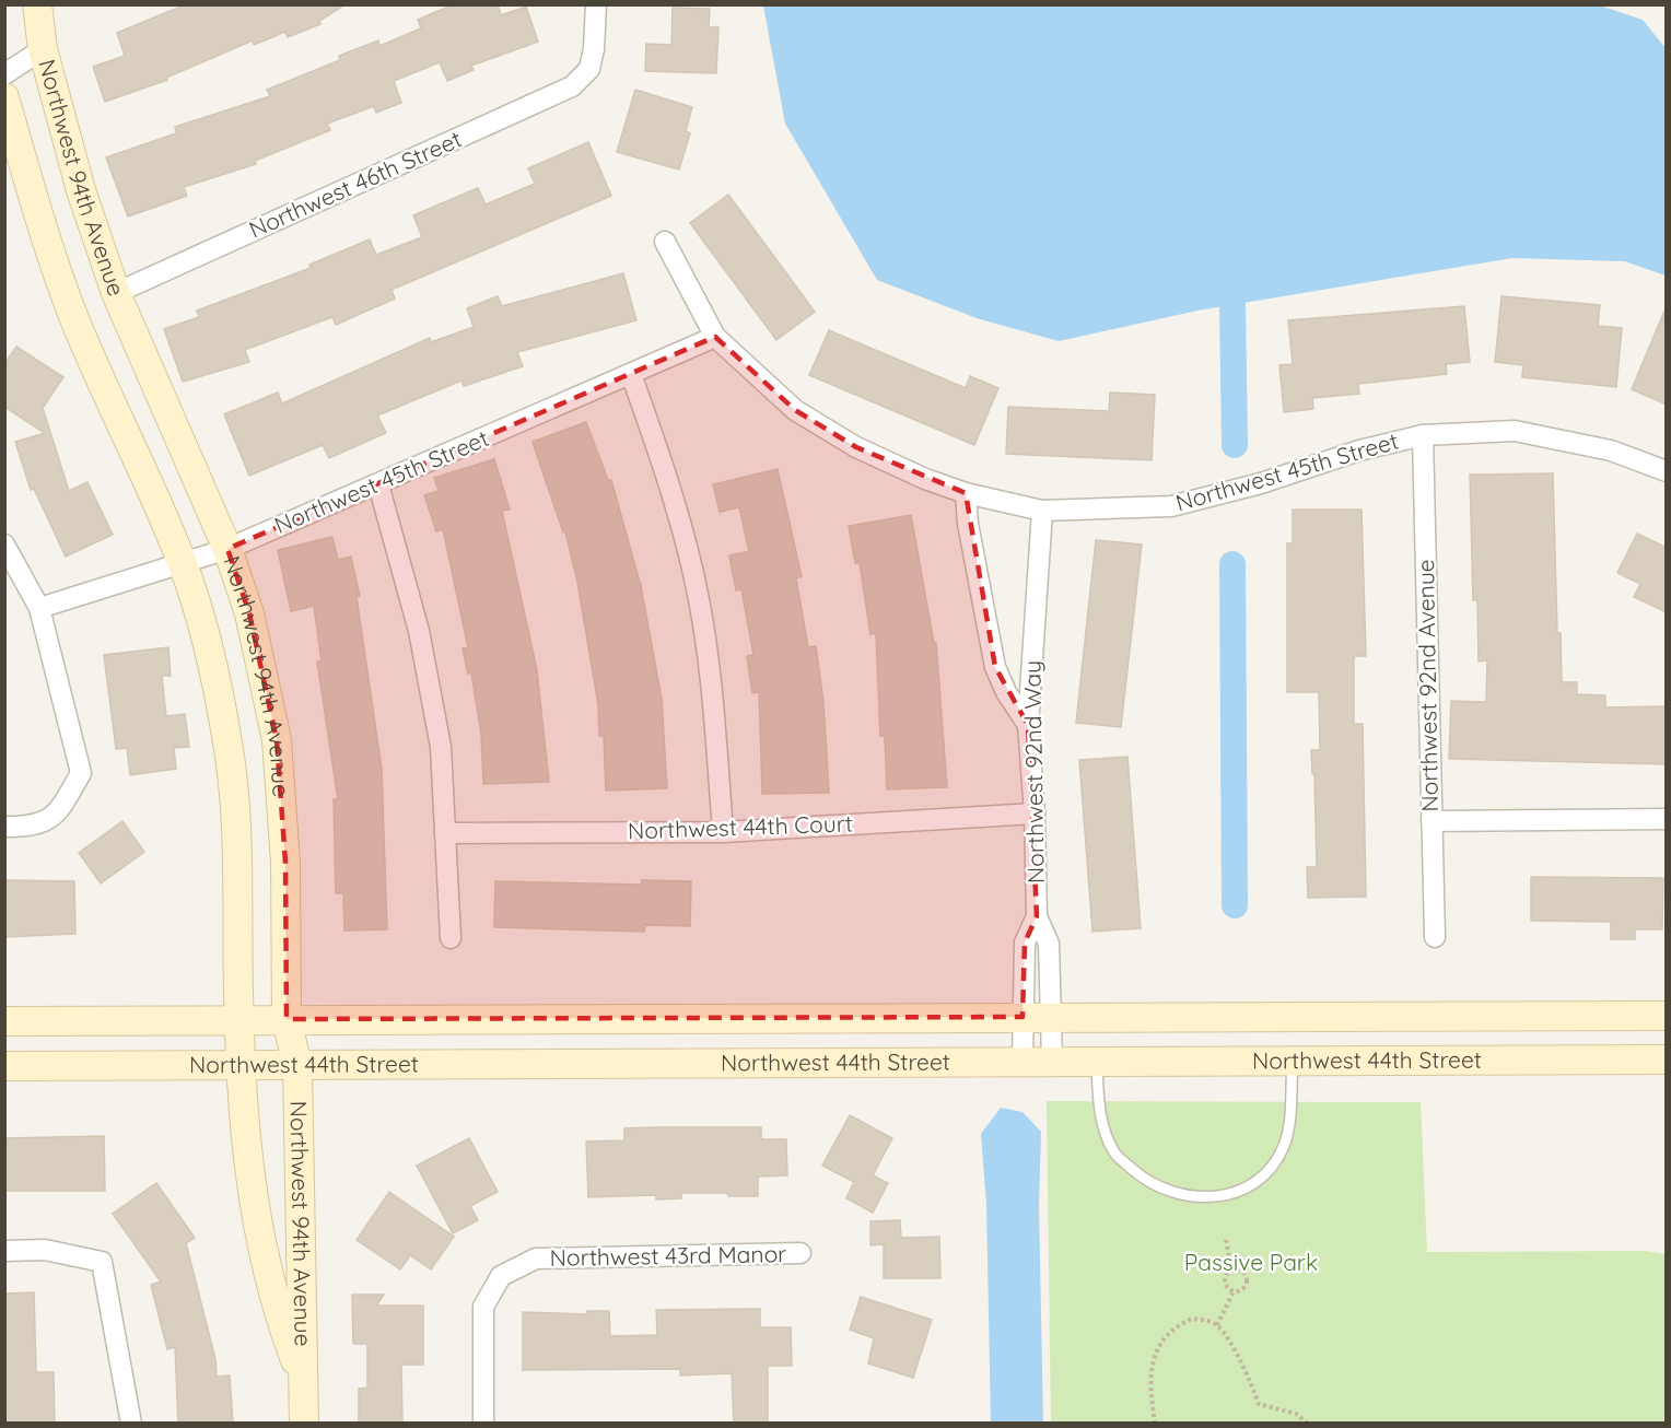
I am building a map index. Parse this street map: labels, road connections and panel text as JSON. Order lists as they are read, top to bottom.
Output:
{
  "streets": {
    "street": [
      "Northwest 94th Avenue",
      "Northwest 46th Street",
      "Northwest 45th Street",
      "Northwest 92nd Avenue",
      "Northwest 92nd Way",
      "Northwest 44th Court",
      "Northwest 44th Street",
      "Northwest 43rd Manor"
    ]
  },
  "crossings": [
    ["Northwest 94th Avenue", "Northwest 46th Street"],
    ["Northwest 94th Avenue", "Northwest 45th Street"],
    ["Northwest 94th Avenue", "Northwest 44th Street"],
    ["Northwest 45th Street", "Northwest 92nd Avenue"],
    ["Northwest 45th Street", "Northwest 92nd Way"],
    ["Northwest 92nd Way", "Northwest 44th Court"],
    ["Northwest 92nd Way", "Northwest 44th Street"]
  ],
  "parks": ["Passive Park"]
}
